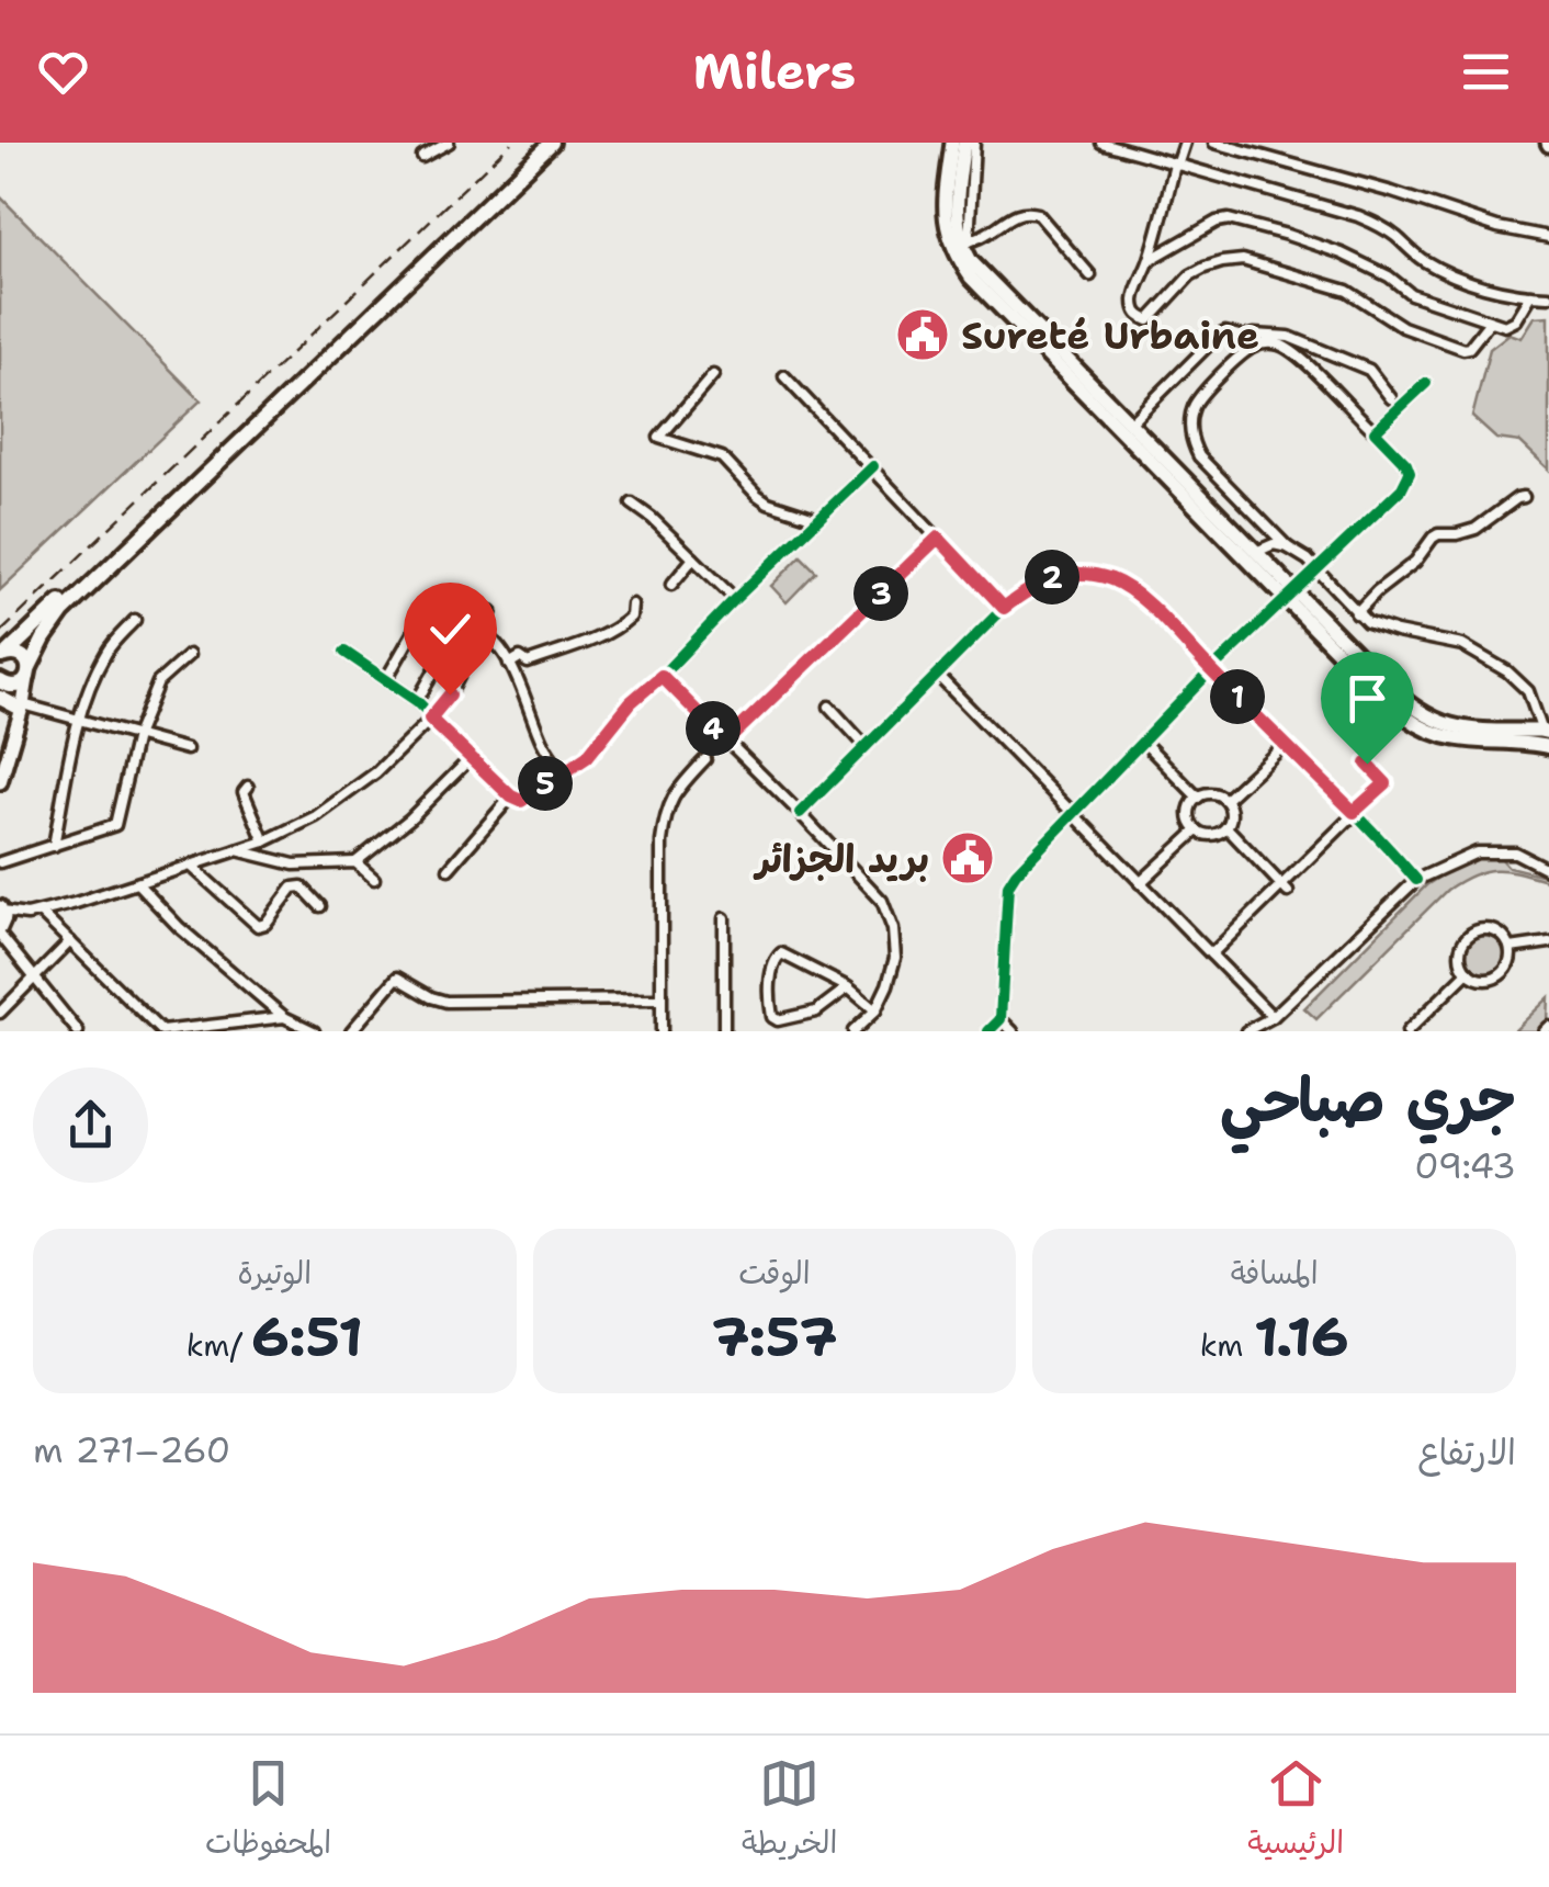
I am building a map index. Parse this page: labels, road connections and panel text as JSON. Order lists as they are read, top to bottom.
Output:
{
  "places": {
    "public building": ["Sureté Urbaine", "بريد الجزائر"]
  },
  "page": {
    "header": "Milers",
    "pins": [
      "2",
      "3",
      "1",
      "4",
      "5"
    ],
    "heading": ["جري صباحي", "09:43"],
    "stats": [
      ["المسافة", "1.16 km"],
      ["الوقت", "7:57"],
      ["الوتيرة", "6:51 /km"]
    ],
    "chart": ["الارتفاع", "260–271 m"],
    "tabs": ["الرئيسية", "الخريطة", "المحفوظات"]
  }
}
